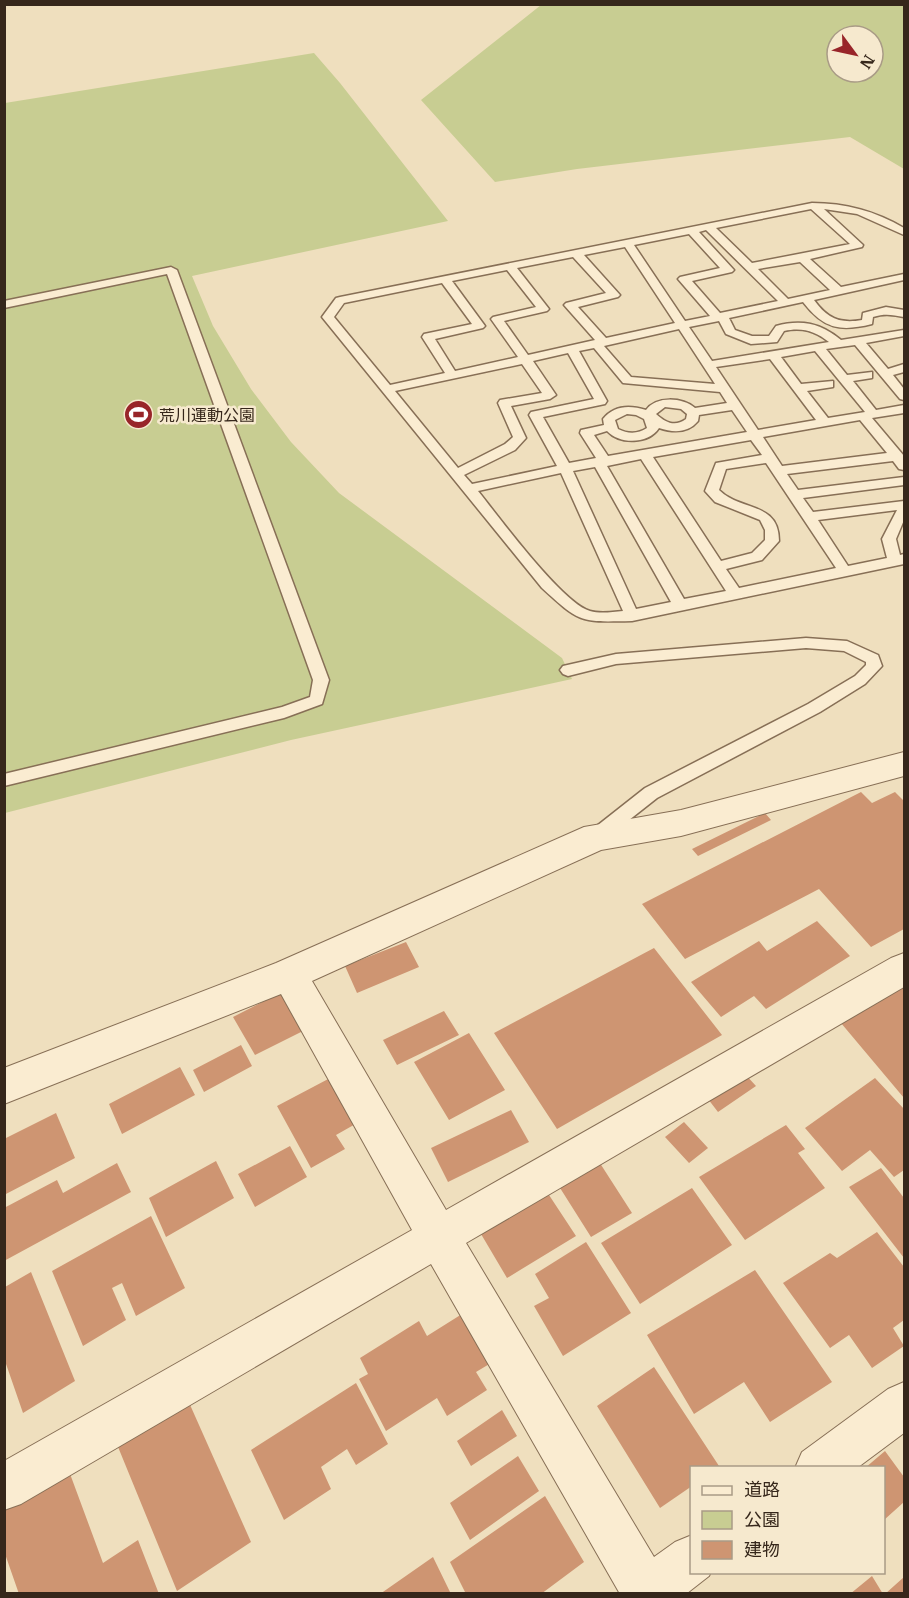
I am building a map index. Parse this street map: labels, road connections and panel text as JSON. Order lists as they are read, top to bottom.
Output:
{
  "places": {
    "sports": ["荒川運動公園"]
  },
  "legend": ["道路", "公園", "建物"],
  "north": "bottom right"
}
